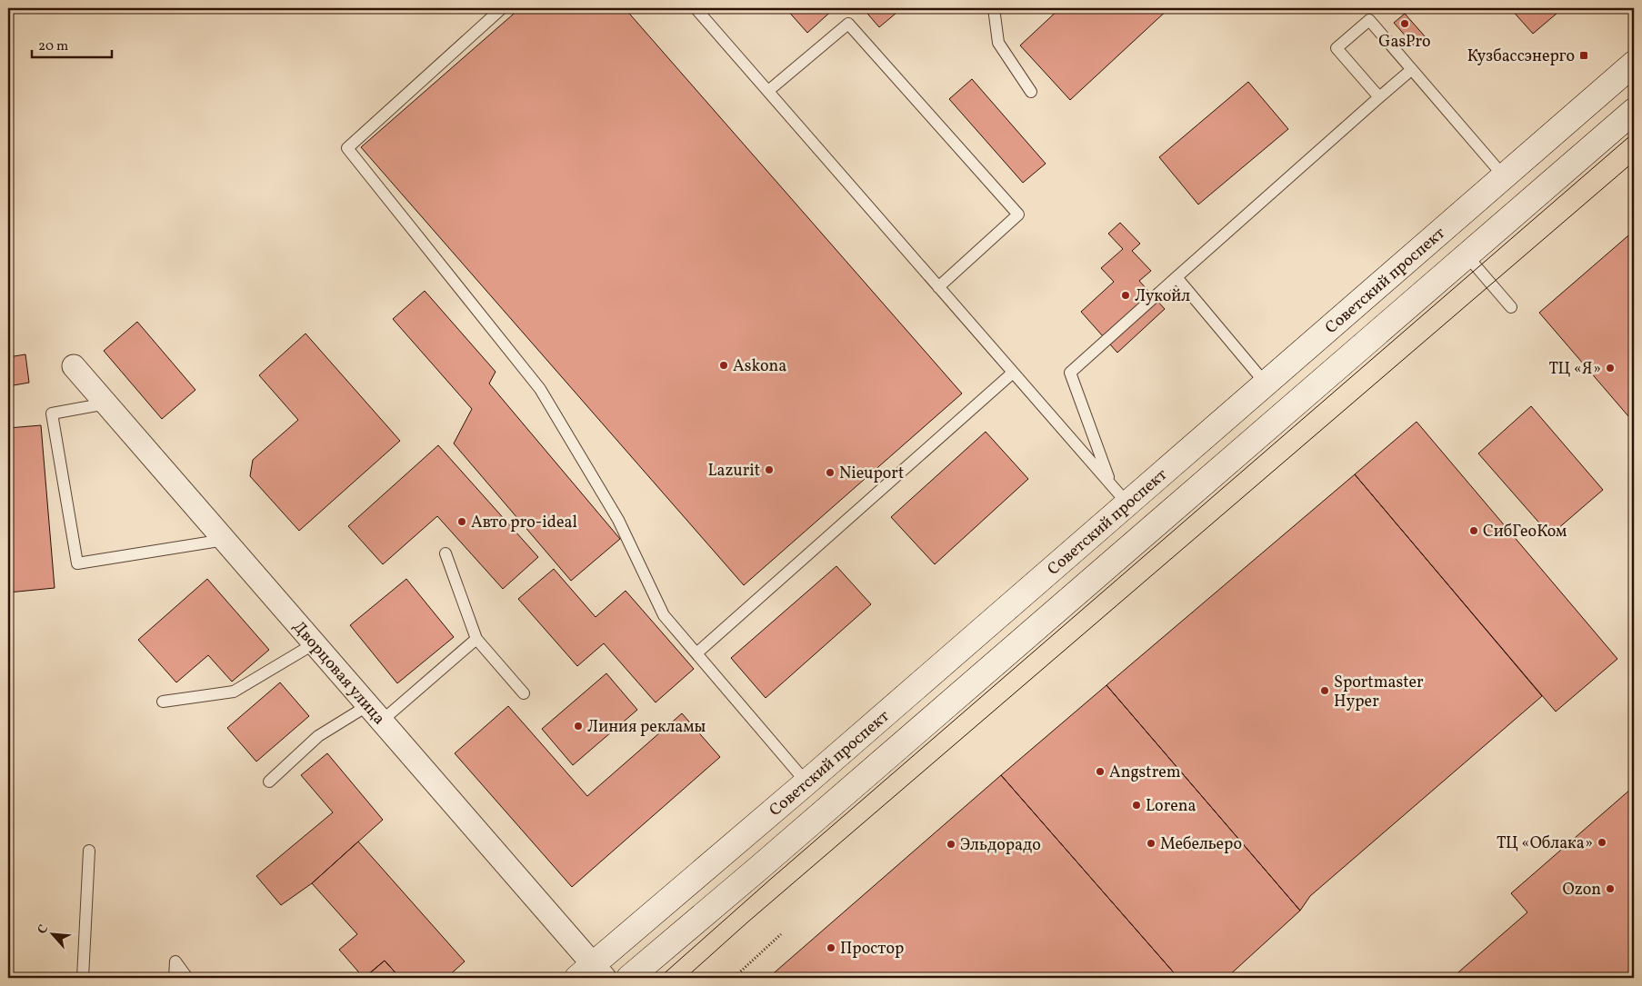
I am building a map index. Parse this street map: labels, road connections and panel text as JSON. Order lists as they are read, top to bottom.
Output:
{
  "streets": {
    "main road": ["Советский проспект"],
    "street": ["Дворцовая улица"]
  },
  "crossings": [
    ["Советский проспект", "Дворцовая улица"]
  ],
  "places": {
    "other": [
      "GasPro",
      "Лукойл",
      "Askona",
      "ТЦ «Я»",
      "Lazurit",
      "Nieuport",
      "Авто pro-ideal",
      "СибГеоКом",
      "Sportmaster Hyper",
      "Линия рекламы",
      "Angstrem",
      "Lorena",
      "ТЦ «Облака»",
      "Мебельеро",
      "Эльдорадо",
      "Ozon",
      "Простор"
    ],
    "transit": ["Кузбассэнерго"]
  },
  "scale_bar": "20 m",
  "north": "top left"
}
